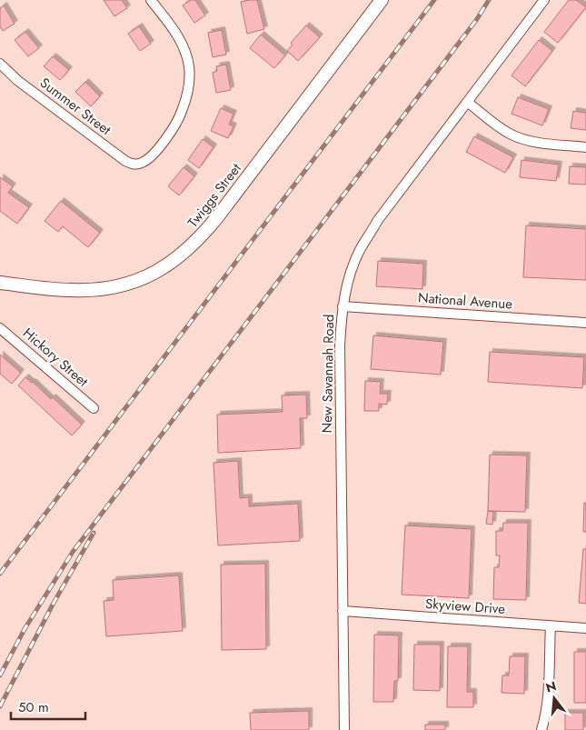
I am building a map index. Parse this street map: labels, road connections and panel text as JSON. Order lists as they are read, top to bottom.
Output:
{
  "streets": {
    "main road": ["Twiggs Street"],
    "street": [
      "Summer Street",
      "National Avenue",
      "Hickory Street",
      "New Savannah Road",
      "Skyview Drive"
    ]
  },
  "crossings": [
    ["National Avenue", "New Savannah Road"],
    ["New Savannah Road", "Skyview Drive"]
  ],
  "scale_bar": "50 m",
  "north": "top"
}
